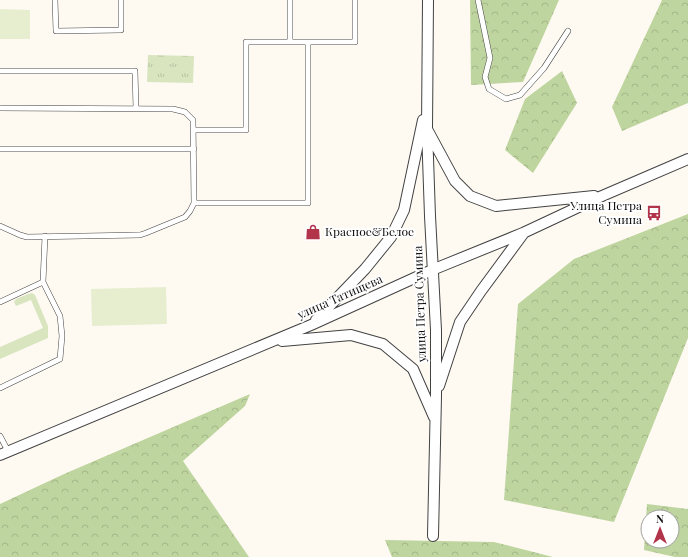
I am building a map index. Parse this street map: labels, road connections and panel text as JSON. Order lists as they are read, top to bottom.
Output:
{
  "streets": {
    "street": ["улица Татищева", "улица Петра Сумина"]
  },
  "crossings": [
    ["улица Татищева", "улица Петра Сумина"]
  ],
  "places": {
    "bus stop": ["Улица Петра Сумина"],
    "shop": ["Красное&Белое"]
  },
  "north": "top"
}
